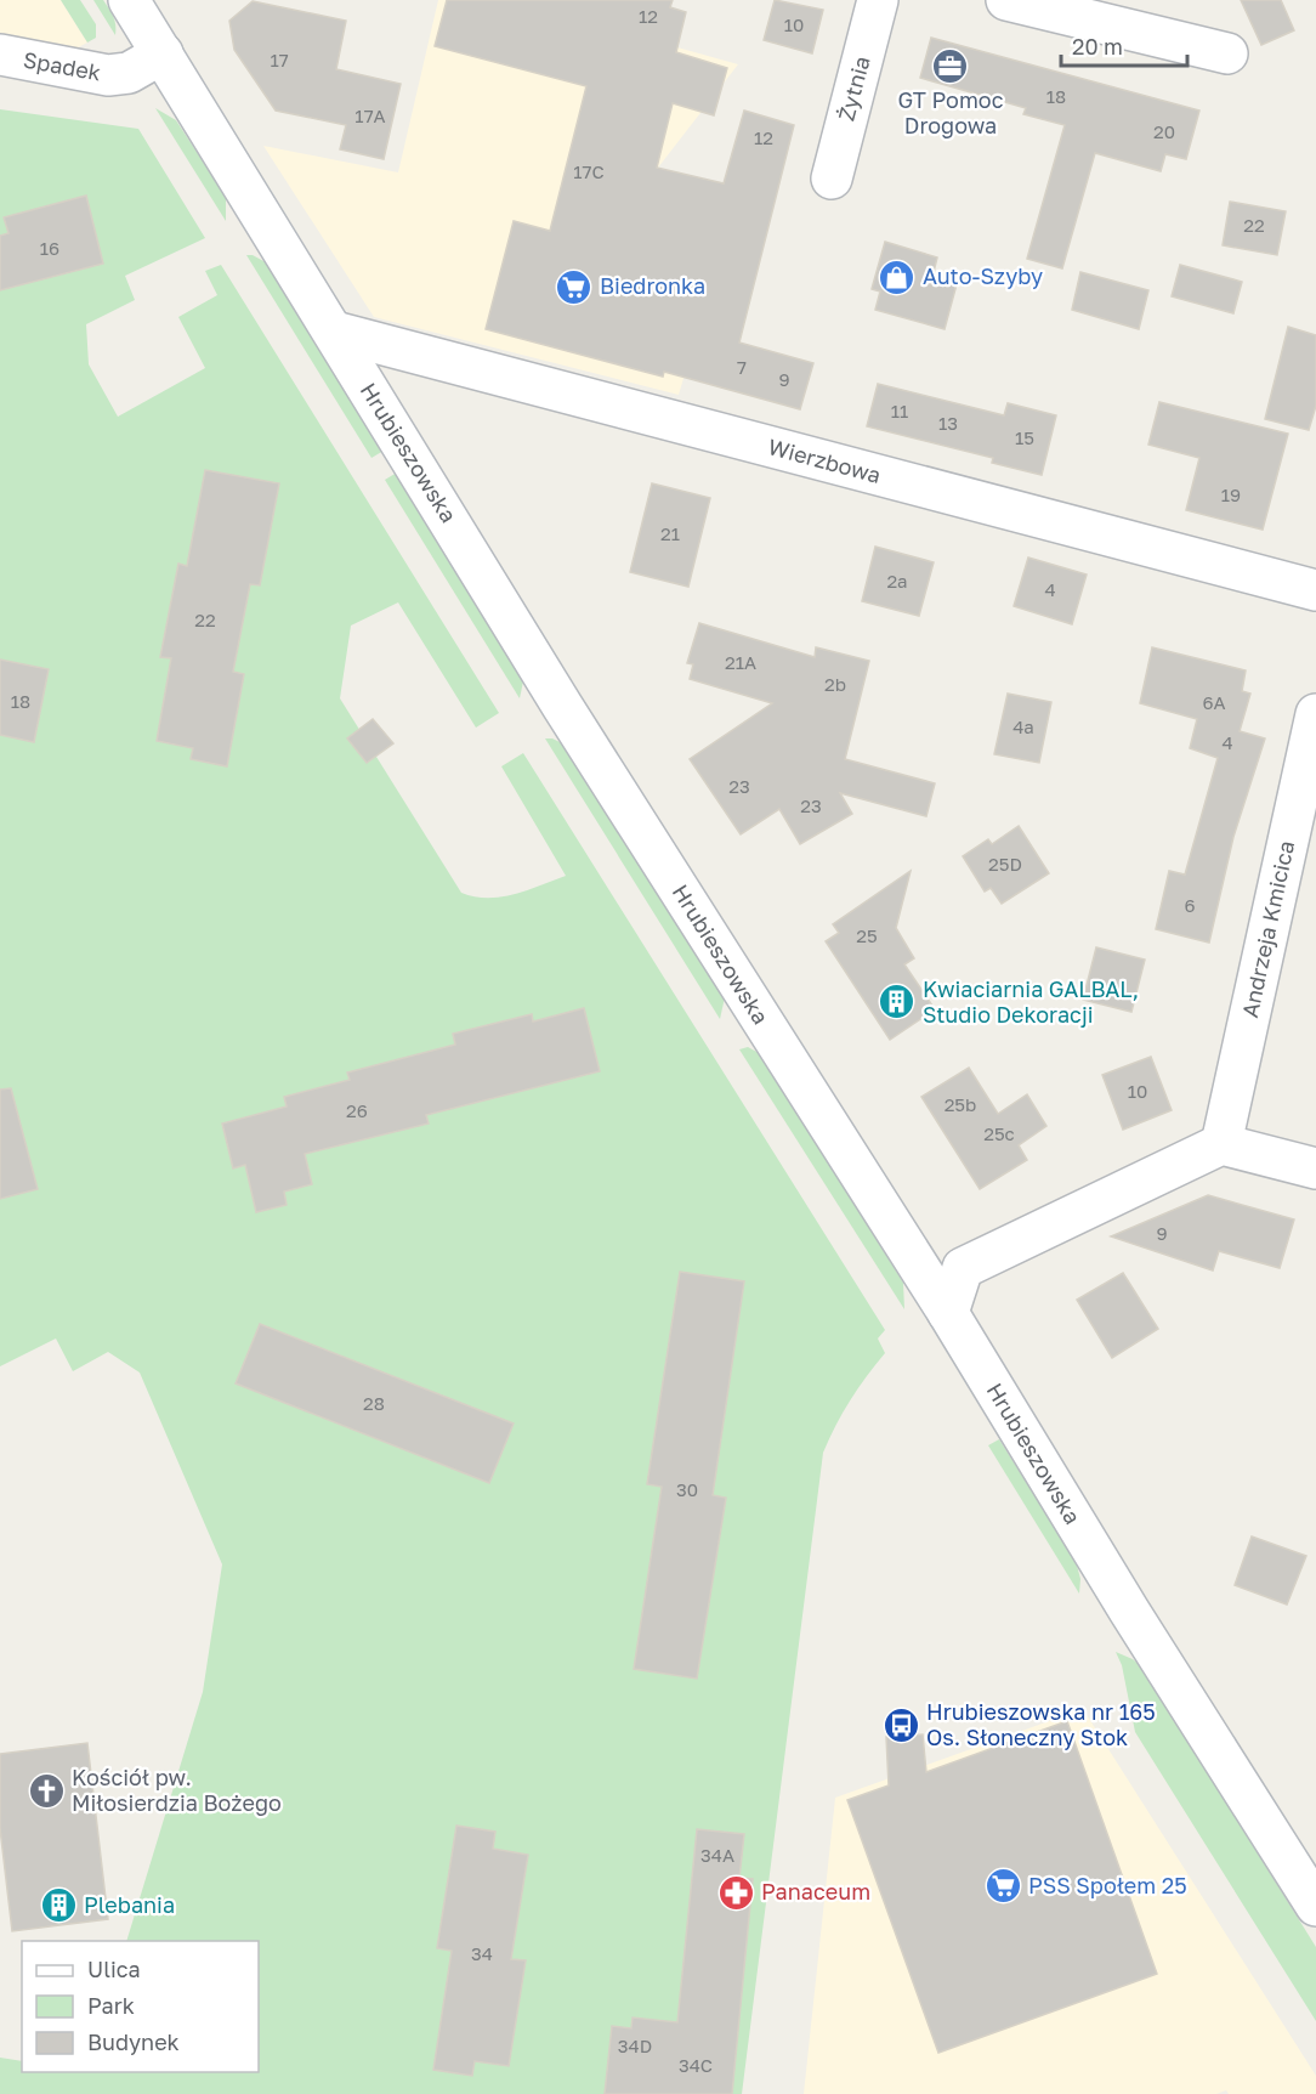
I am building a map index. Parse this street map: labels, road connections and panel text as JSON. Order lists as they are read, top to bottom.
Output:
{
  "streets": {
    "street": [
      "Spadek",
      "Żytnia",
      "Hrubieszowska",
      "Wierzbowa",
      "Andrzeja Kmicica"
    ]
  },
  "crossings": [
    ["Spadek", "Hrubieszowska"],
    ["Hrubieszowska", "Wierzbowa"]
  ],
  "places": {
    "office": ["GT Pomoc Drogowa"],
    "shop": ["Auto-Szyby"],
    "supermarket": ["Biedronka", "PSS Społem 25"],
    "building": ["Kwiaciarnia GALBAL, Studio Dekoracji", "Plebania"],
    "bus stop": ["Hrubieszowska nr 165 Os. Słoneczny Stok"],
    "church": ["Kościół pw. Miłosierdzia Bożego"],
    "pharmacy": ["Panaceum"]
  },
  "house_numbers": [
    "12",
    "10",
    "17",
    "18",
    "17A",
    "20",
    "12",
    "17C",
    "22",
    "16",
    "7",
    "9",
    "11",
    "13",
    "15",
    "19",
    "21",
    "2a",
    "4",
    "22",
    "21A",
    "2b",
    "18",
    "6A",
    "4a",
    "4",
    "23",
    "23",
    "25D",
    "6",
    "25",
    "10",
    "25b",
    "26",
    "25c",
    "9",
    "28",
    "30",
    "34A",
    "34",
    "34D",
    "34C"
  ],
  "legend": ["Ulica", "Park", "Budynek"],
  "scale_bar": "20 m"
}
